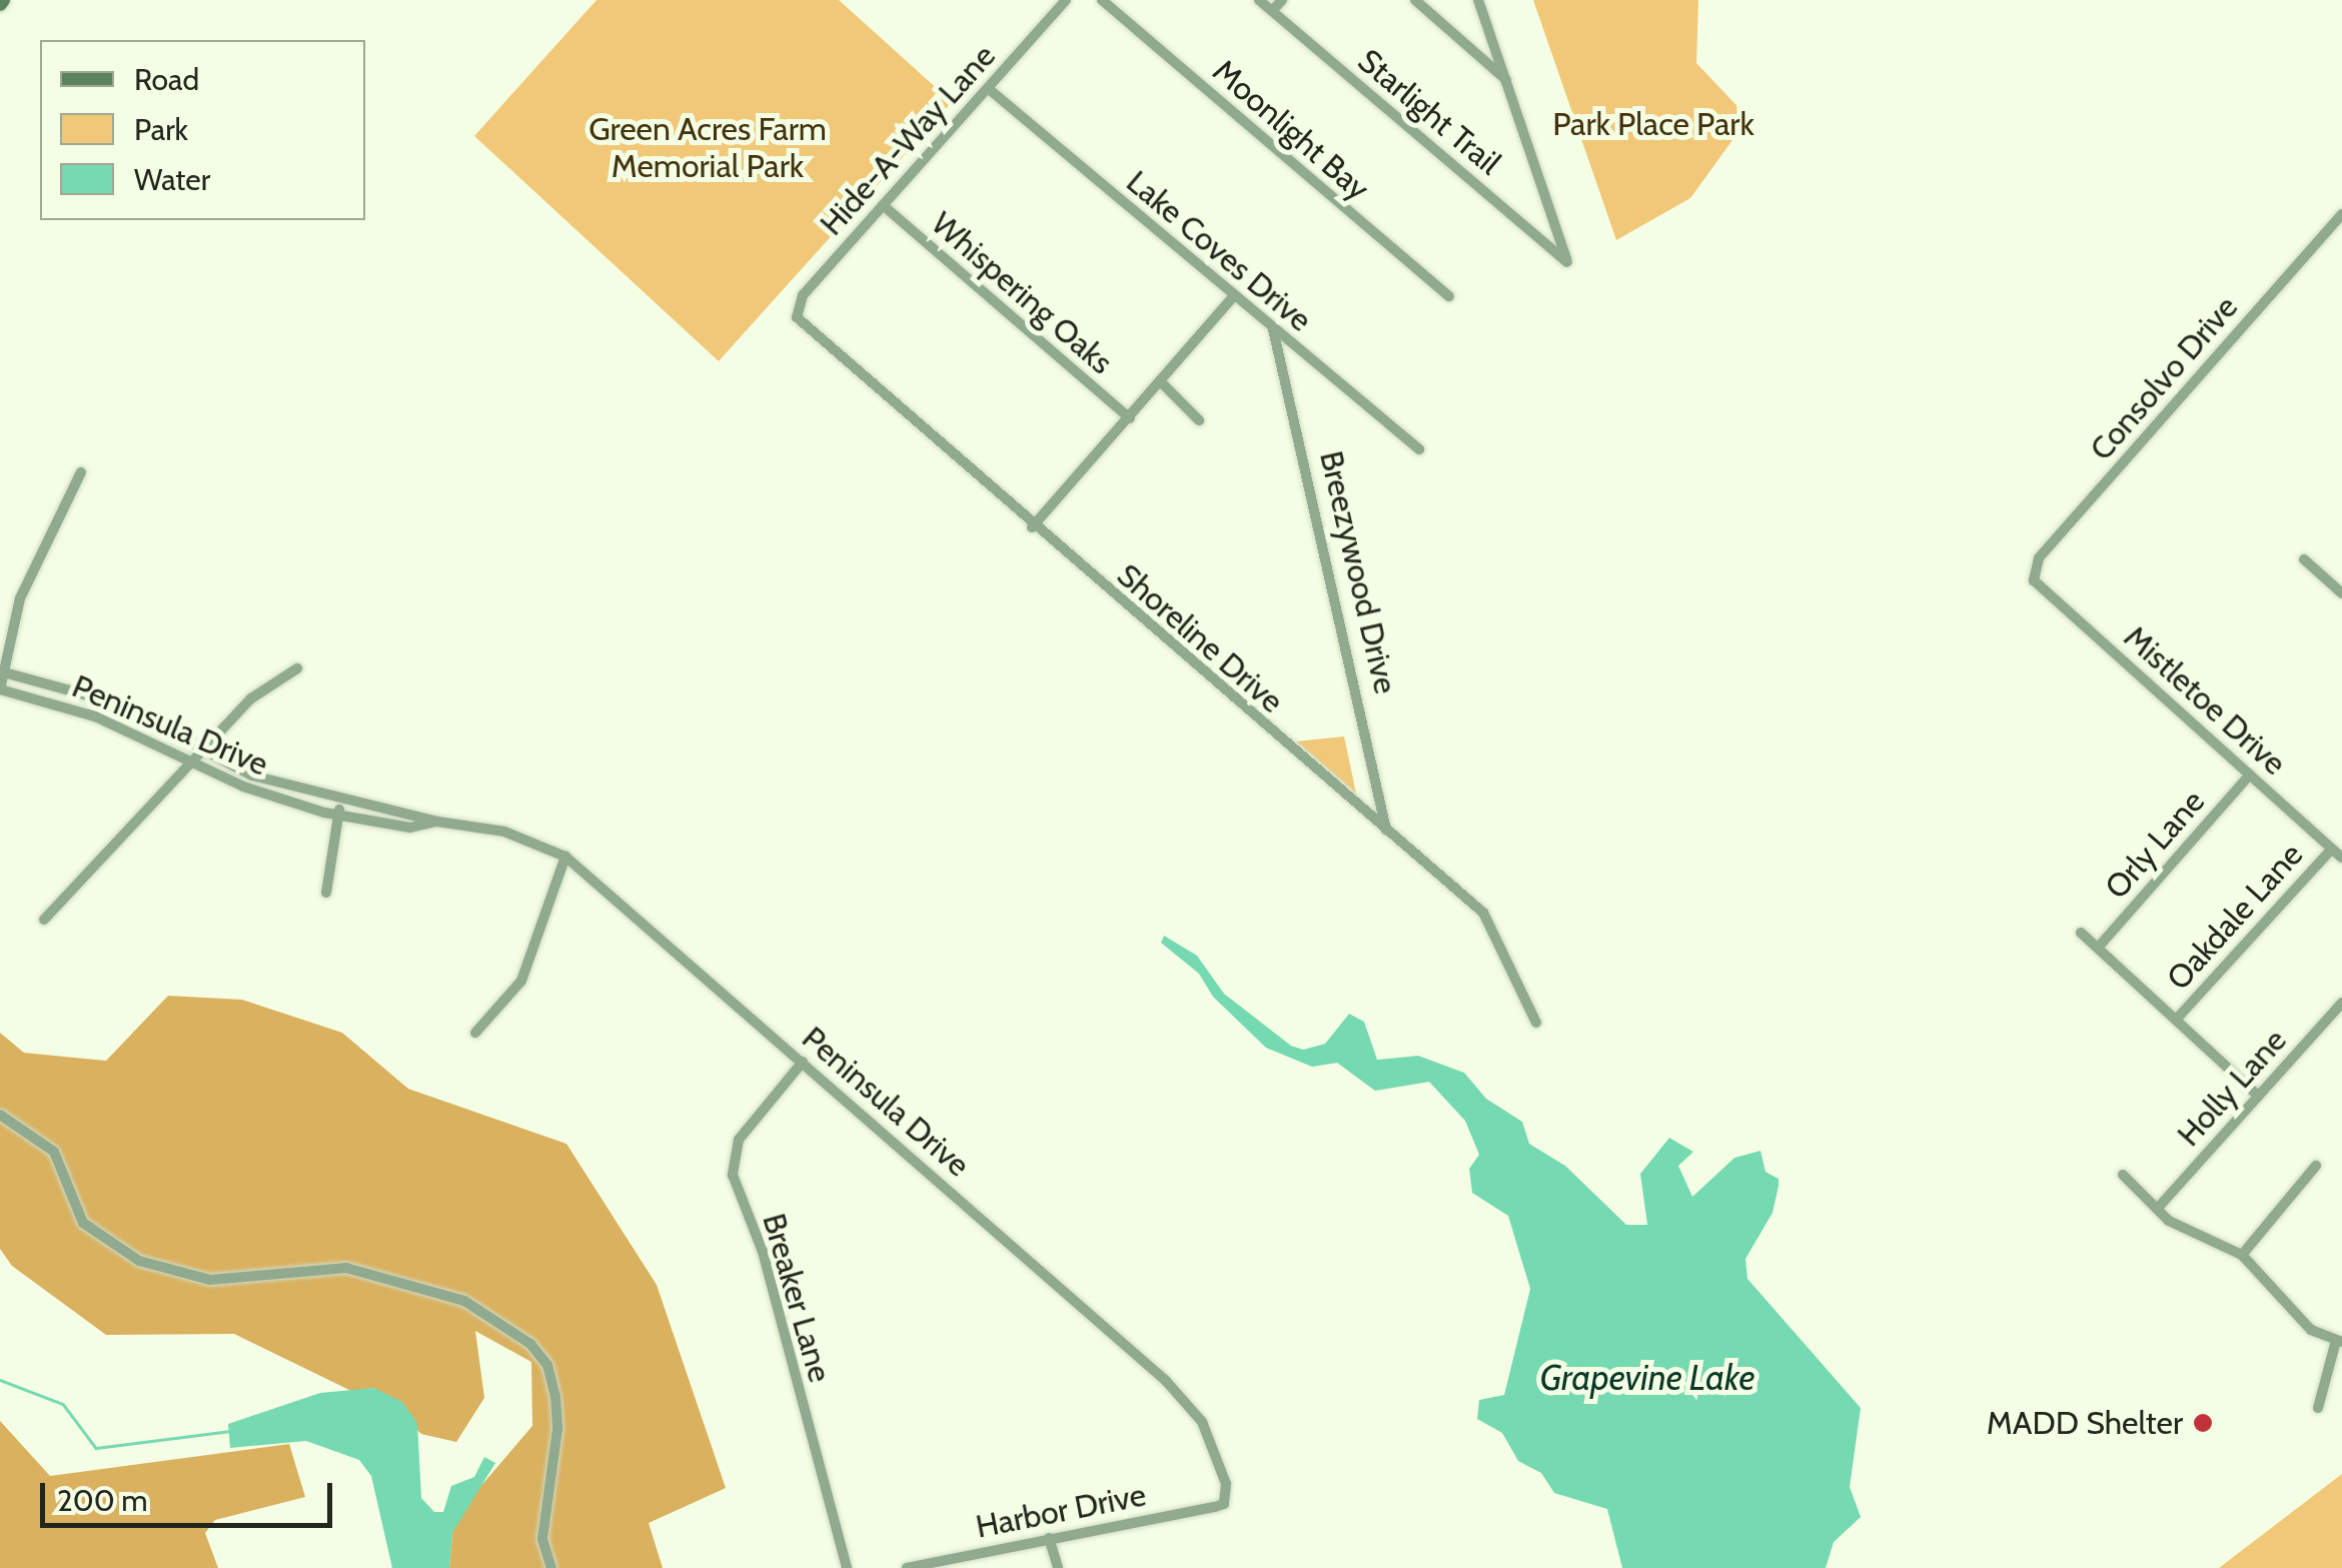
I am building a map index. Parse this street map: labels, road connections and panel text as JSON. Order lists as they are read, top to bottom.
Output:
{
  "streets": {
    "street": [
      "Starlight Trail",
      "Moonlight Bay",
      "Hide-A-Way Lane",
      "Lake Coves Drive",
      "Whispering Oaks",
      "Consolvo Drive",
      "Breezywood Drive",
      "Shoreline Drive",
      "Mistletoe Drive",
      "Peninsula Drive",
      "Orly Lane",
      "Oakdale Lane",
      "Holly Lane",
      "Breaker Lane",
      "Harbor Drive"
    ]
  },
  "crossings": [
    ["Hide-A-Way Lane", "Lake Coves Drive"],
    ["Hide-A-Way Lane", "Whispering Oaks"],
    ["Hide-A-Way Lane", "Shoreline Drive"],
    ["Lake Coves Drive", "Breezywood Drive"],
    ["Consolvo Drive", "Mistletoe Drive"],
    ["Breezywood Drive", "Shoreline Drive"],
    ["Mistletoe Drive", "Orly Lane"],
    ["Mistletoe Drive", "Oakdale Lane"],
    ["Peninsula Drive", "Breaker Lane"],
    ["Peninsula Drive", "Harbor Drive"]
  ],
  "water": ["Grapevine Lake"],
  "parks": ["Park Place Park", "Green Acres Farm Memorial Park"],
  "places": ["MADD Shelter"],
  "legend": ["Road", "Park", "Water"],
  "scale_bar": "200 m"
}
